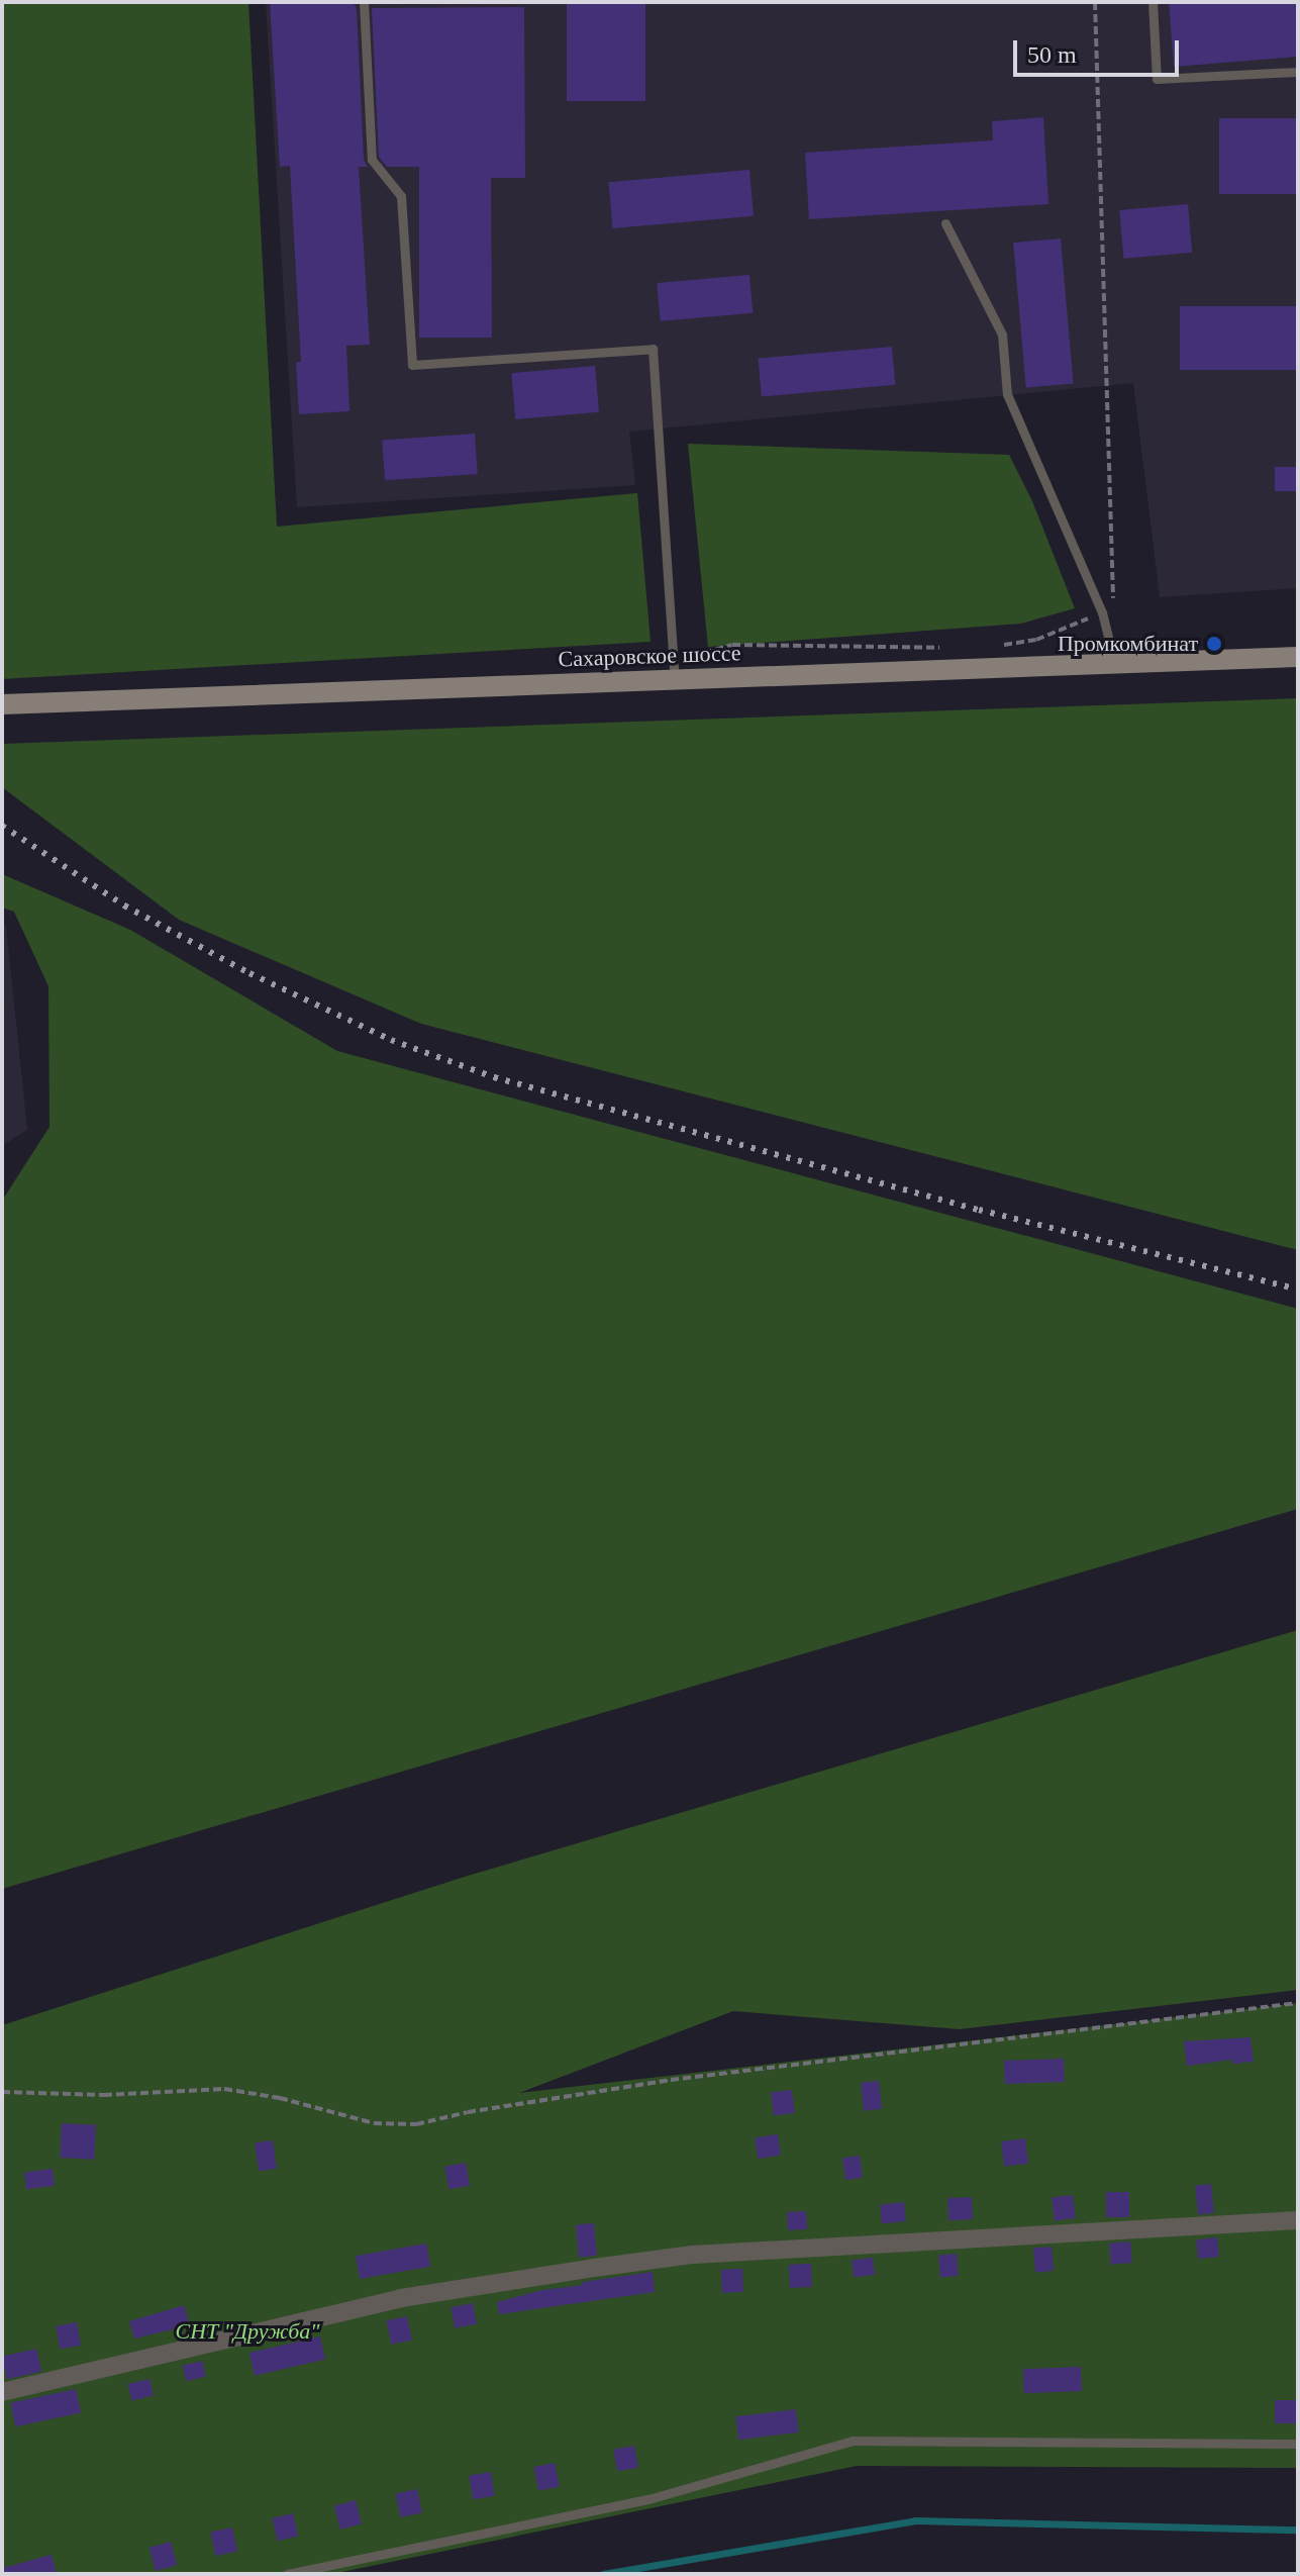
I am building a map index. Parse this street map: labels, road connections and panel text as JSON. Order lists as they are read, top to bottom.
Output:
{
  "streets": {
    "main road": ["Сахаровское шоссе"]
  },
  "parks": ["СНТ \"Дружба\""],
  "places": ["Промкомбинат"],
  "scale_bar": "50 m"
}
